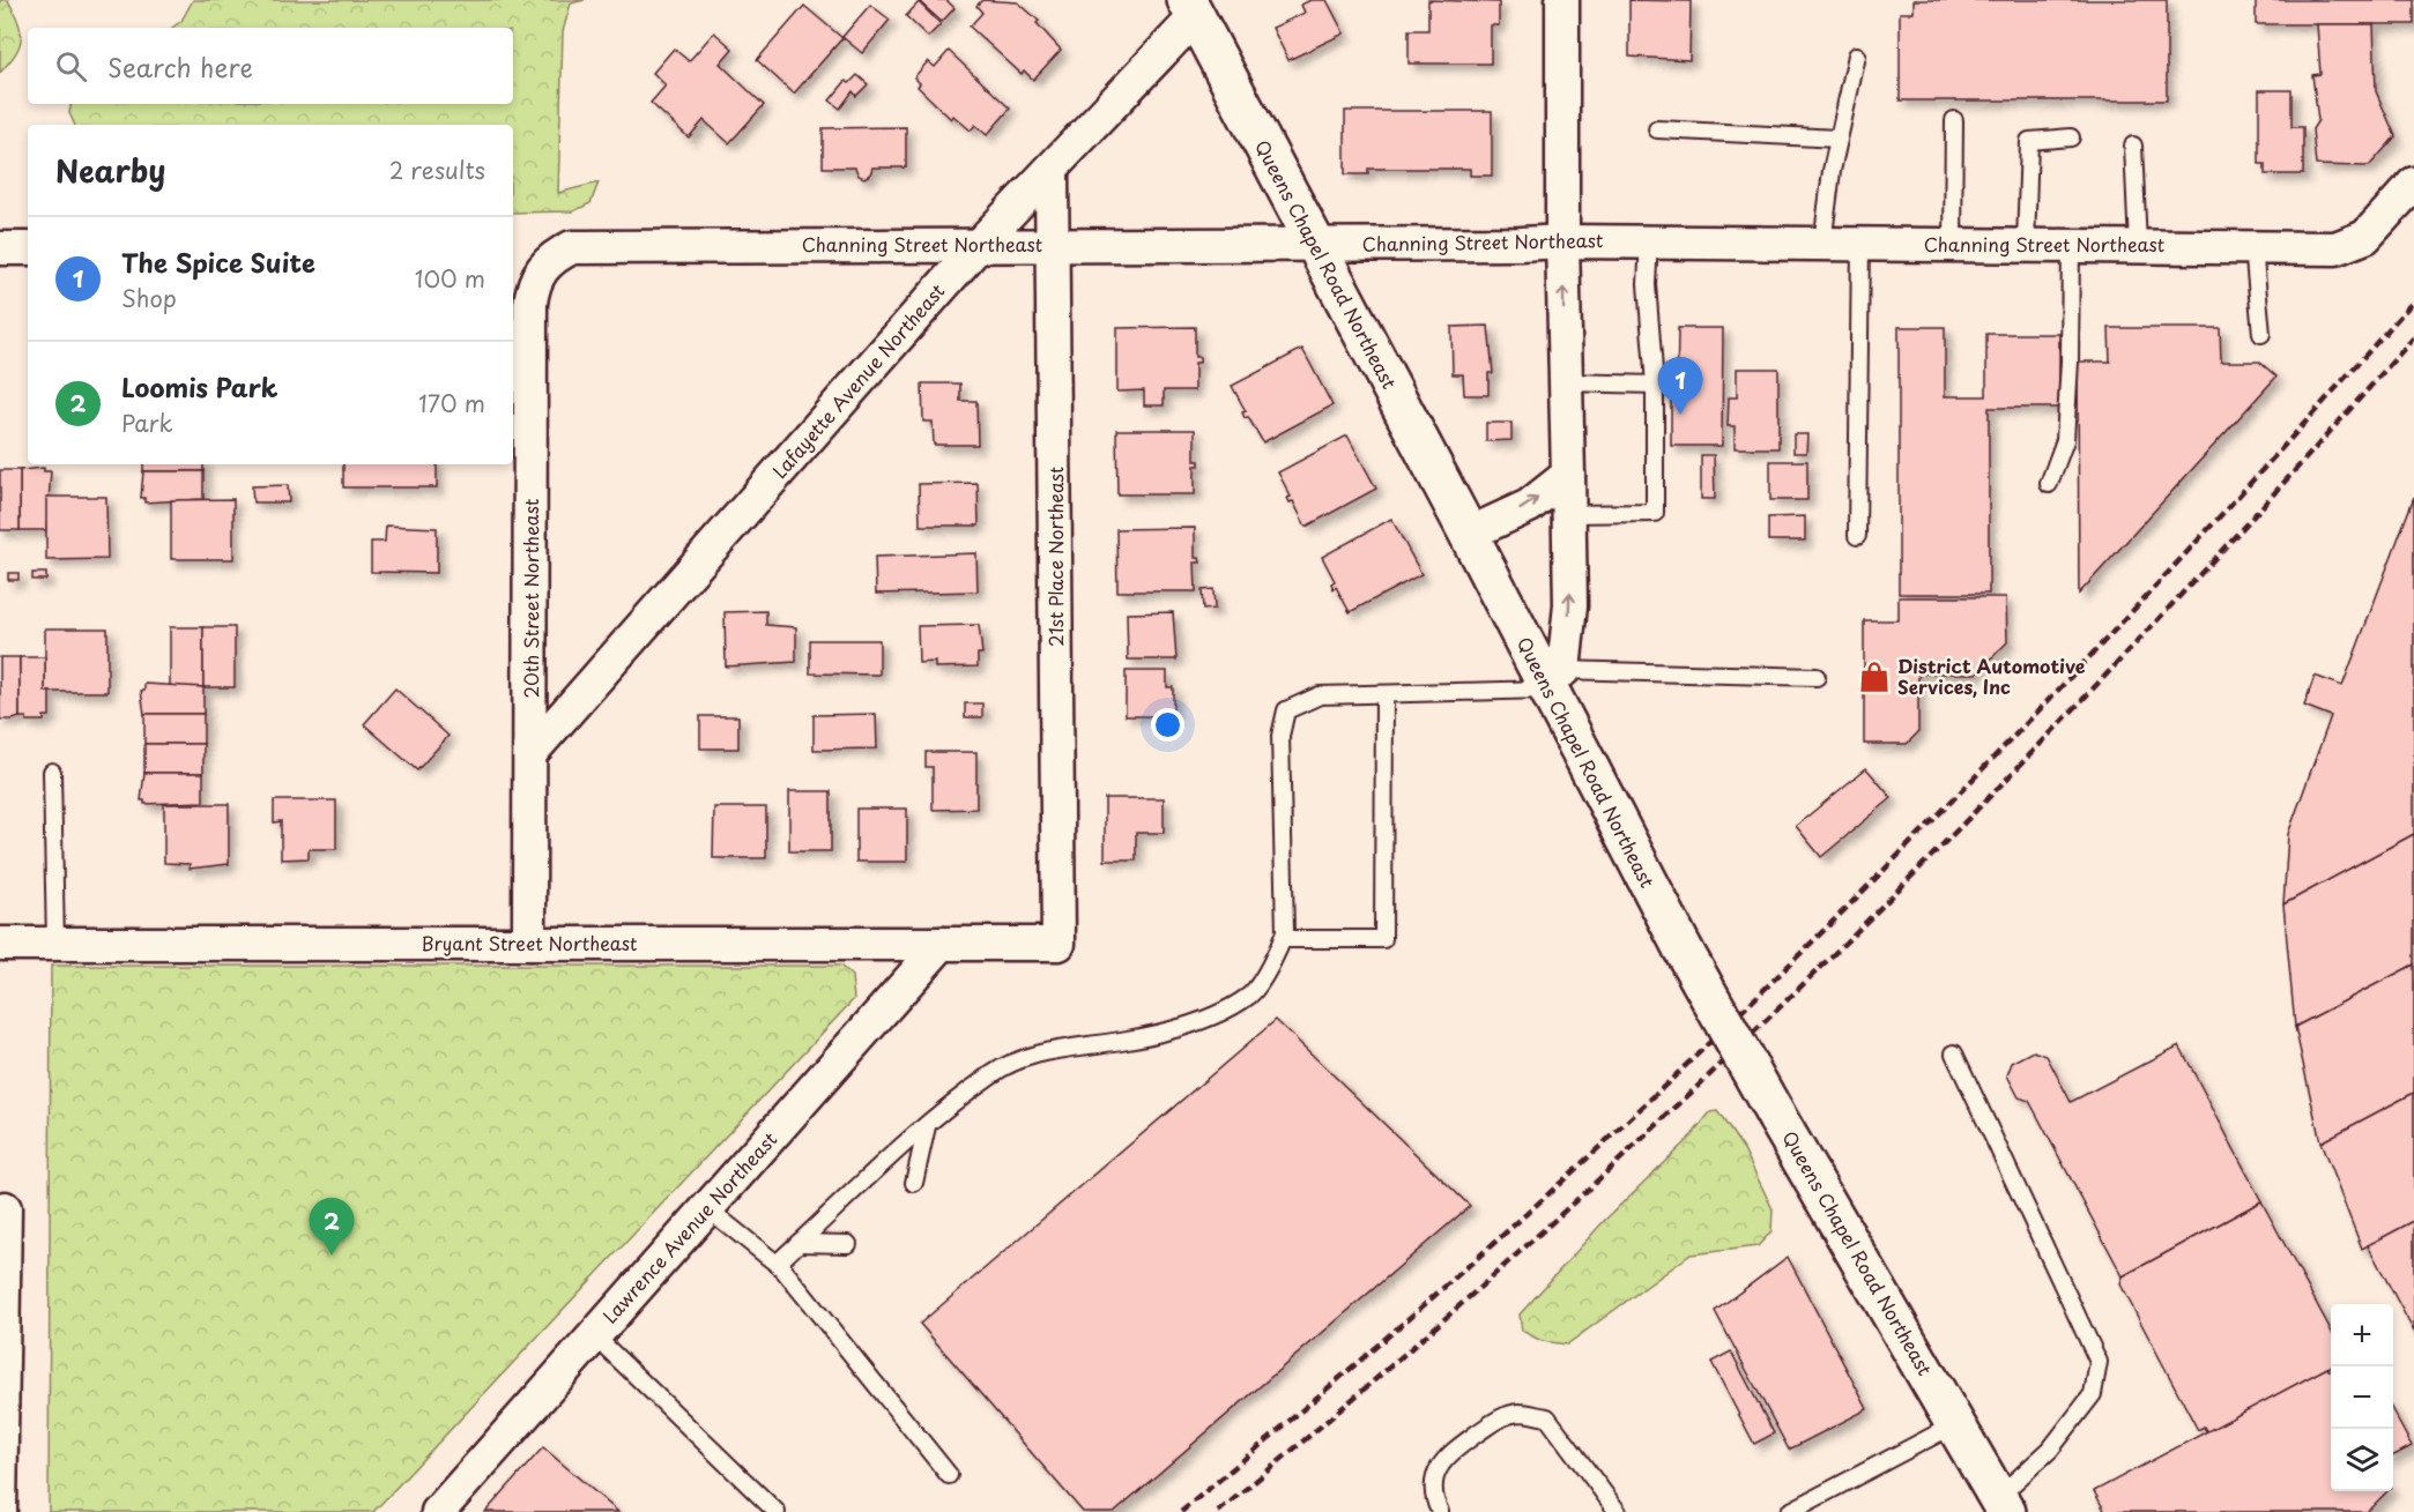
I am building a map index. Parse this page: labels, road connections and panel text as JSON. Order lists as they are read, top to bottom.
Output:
{
  "streets": {
    "street": [
      "Channing Street Northeast",
      "Queens Chapel Road Northeast",
      "Lafayette Avenue Northeast",
      "21st Place Northeast",
      "20th Street Northeast",
      "Bryant Street Northeast",
      "Lawrence Avenue Northeast"
    ]
  },
  "crossings": [
    ["Channing Street Northeast", "Queens Chapel Road Northeast"],
    ["Channing Street Northeast", "Lafayette Avenue Northeast"],
    ["Channing Street Northeast", "21st Place Northeast"],
    ["Channing Street Northeast", "20th Street Northeast"],
    ["Queens Chapel Road Northeast", "Lafayette Avenue Northeast"],
    ["Lafayette Avenue Northeast", "21st Place Northeast"],
    ["Lafayette Avenue Northeast", "20th Street Northeast"],
    ["21st Place Northeast", "Bryant Street Northeast"],
    ["20th Street Northeast", "Bryant Street Northeast"],
    ["Bryant Street Northeast", "Lawrence Avenue Northeast"]
  ],
  "places": {
    "shop": ["District Automotive Services, Inc"]
  },
  "page": {
    "search": "Search here",
    "heading": ["Nearby", "2 results"],
    "list": [
      {
        "mark": "1",
        "name": "The Spice Suite",
        "note": "Shop",
        "value": "100 m"
      },
      {
        "mark": "2",
        "name": "Loomis Park",
        "note": "Park",
        "value": "170 m"
      }
    ],
    "pins": ["1", "2"],
    "map_buttons": ["+", "−"]
  }
}
